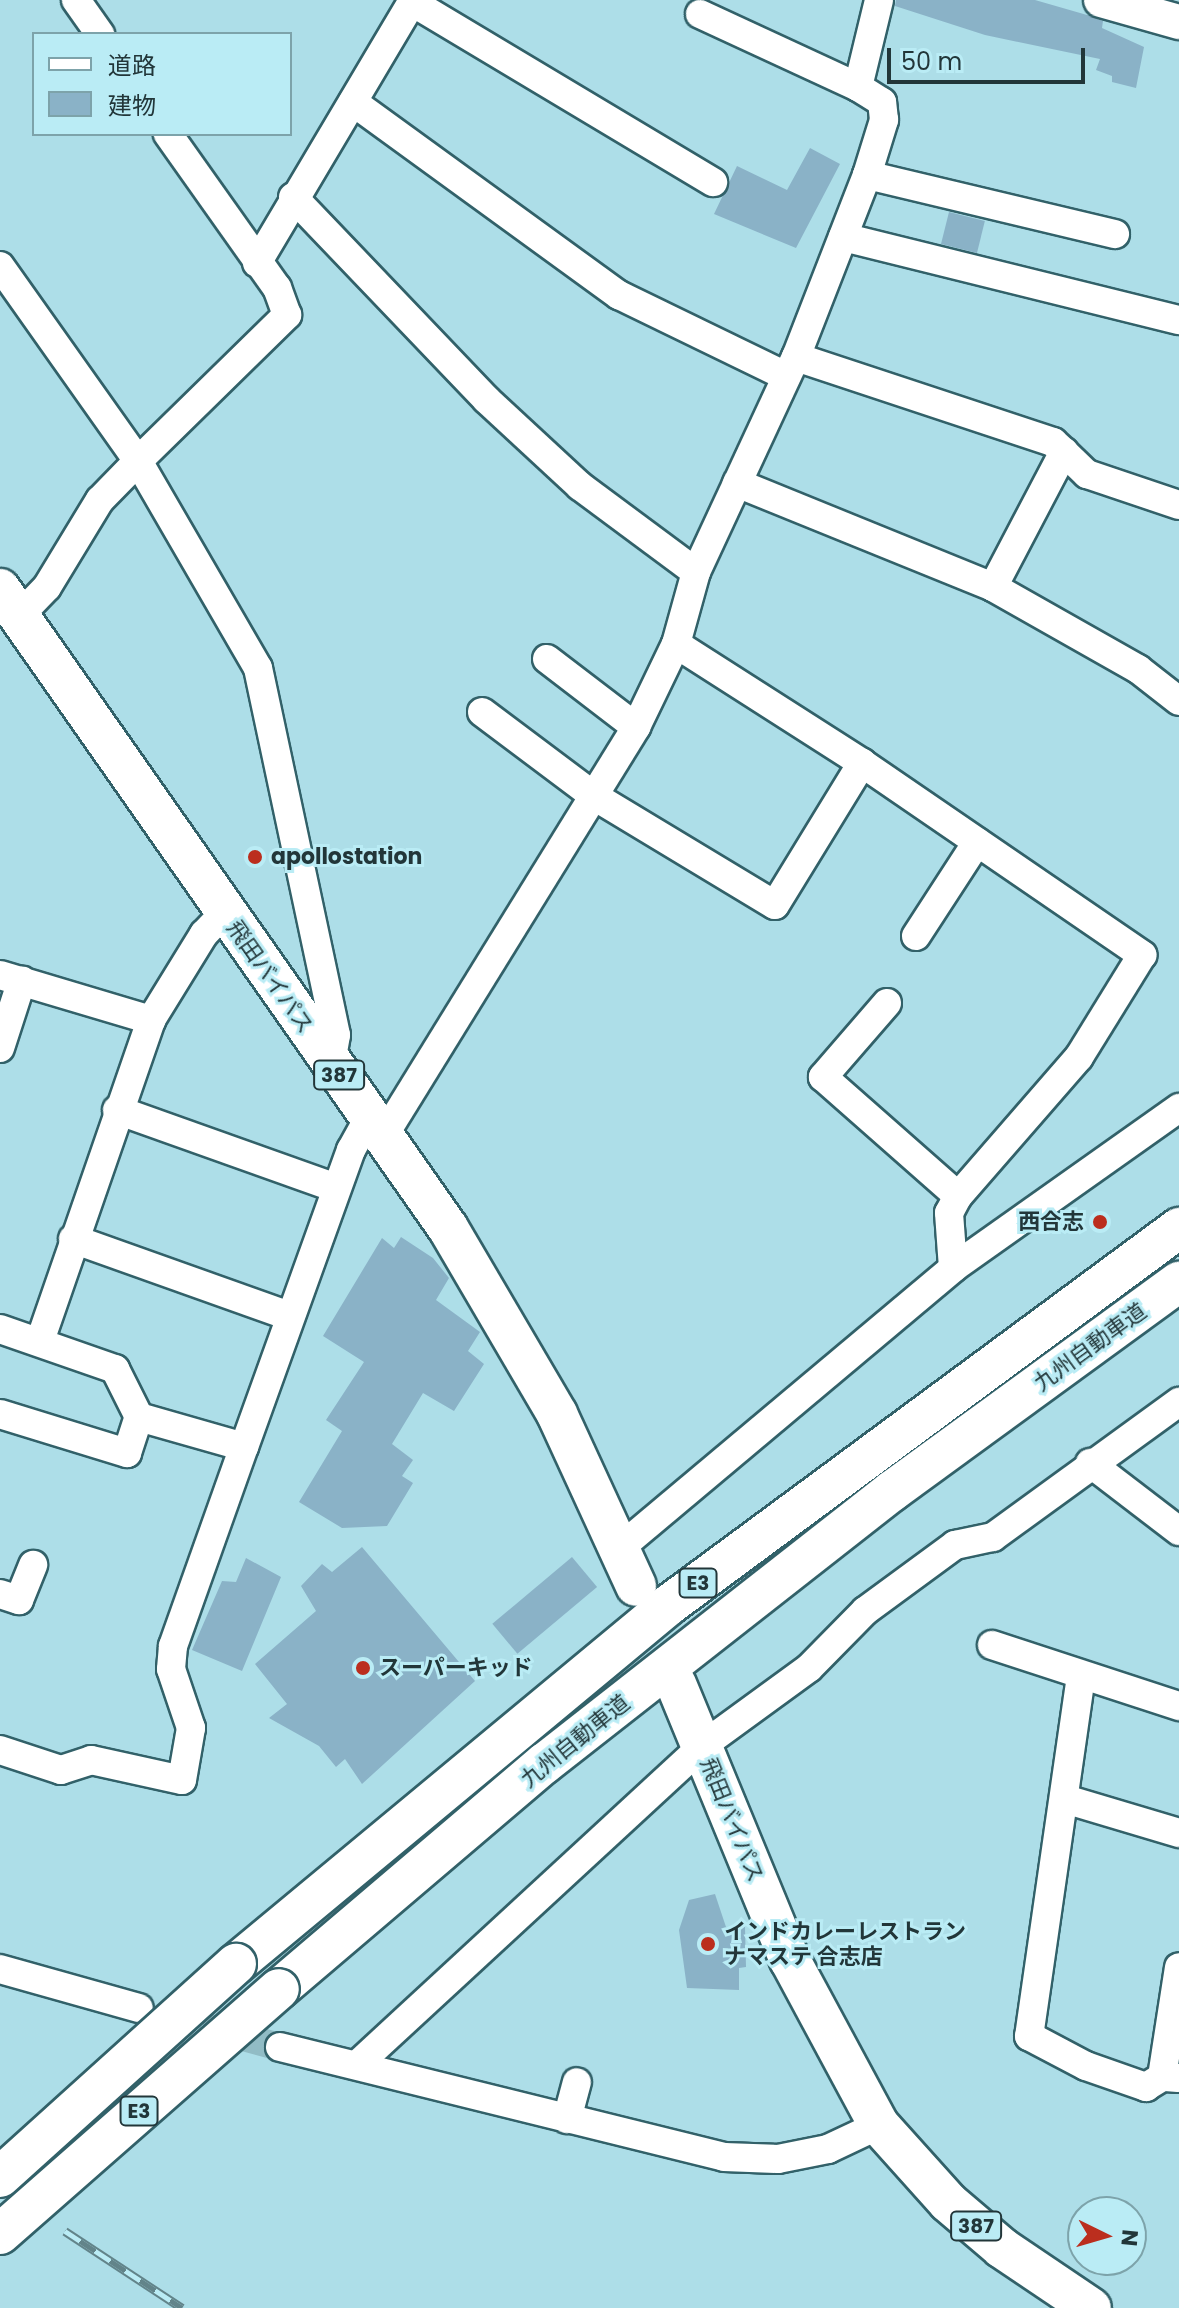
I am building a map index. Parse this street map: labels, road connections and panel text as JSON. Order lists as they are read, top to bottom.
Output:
{
  "streets": {
    "highway": [
      "飛田バイパス",
      "387",
      "九州自動車道",
      "E3"
    ]
  },
  "crossings": [
    ["飛田バイパス", "387"]
  ],
  "places": [
    "apollostation",
    "西合志",
    "スーパーキッド",
    "インドカレーレストラン ナマステ 合志店"
  ],
  "legend": ["道路", "建物"],
  "scale_bar": "50 m",
  "north": "right"
}
